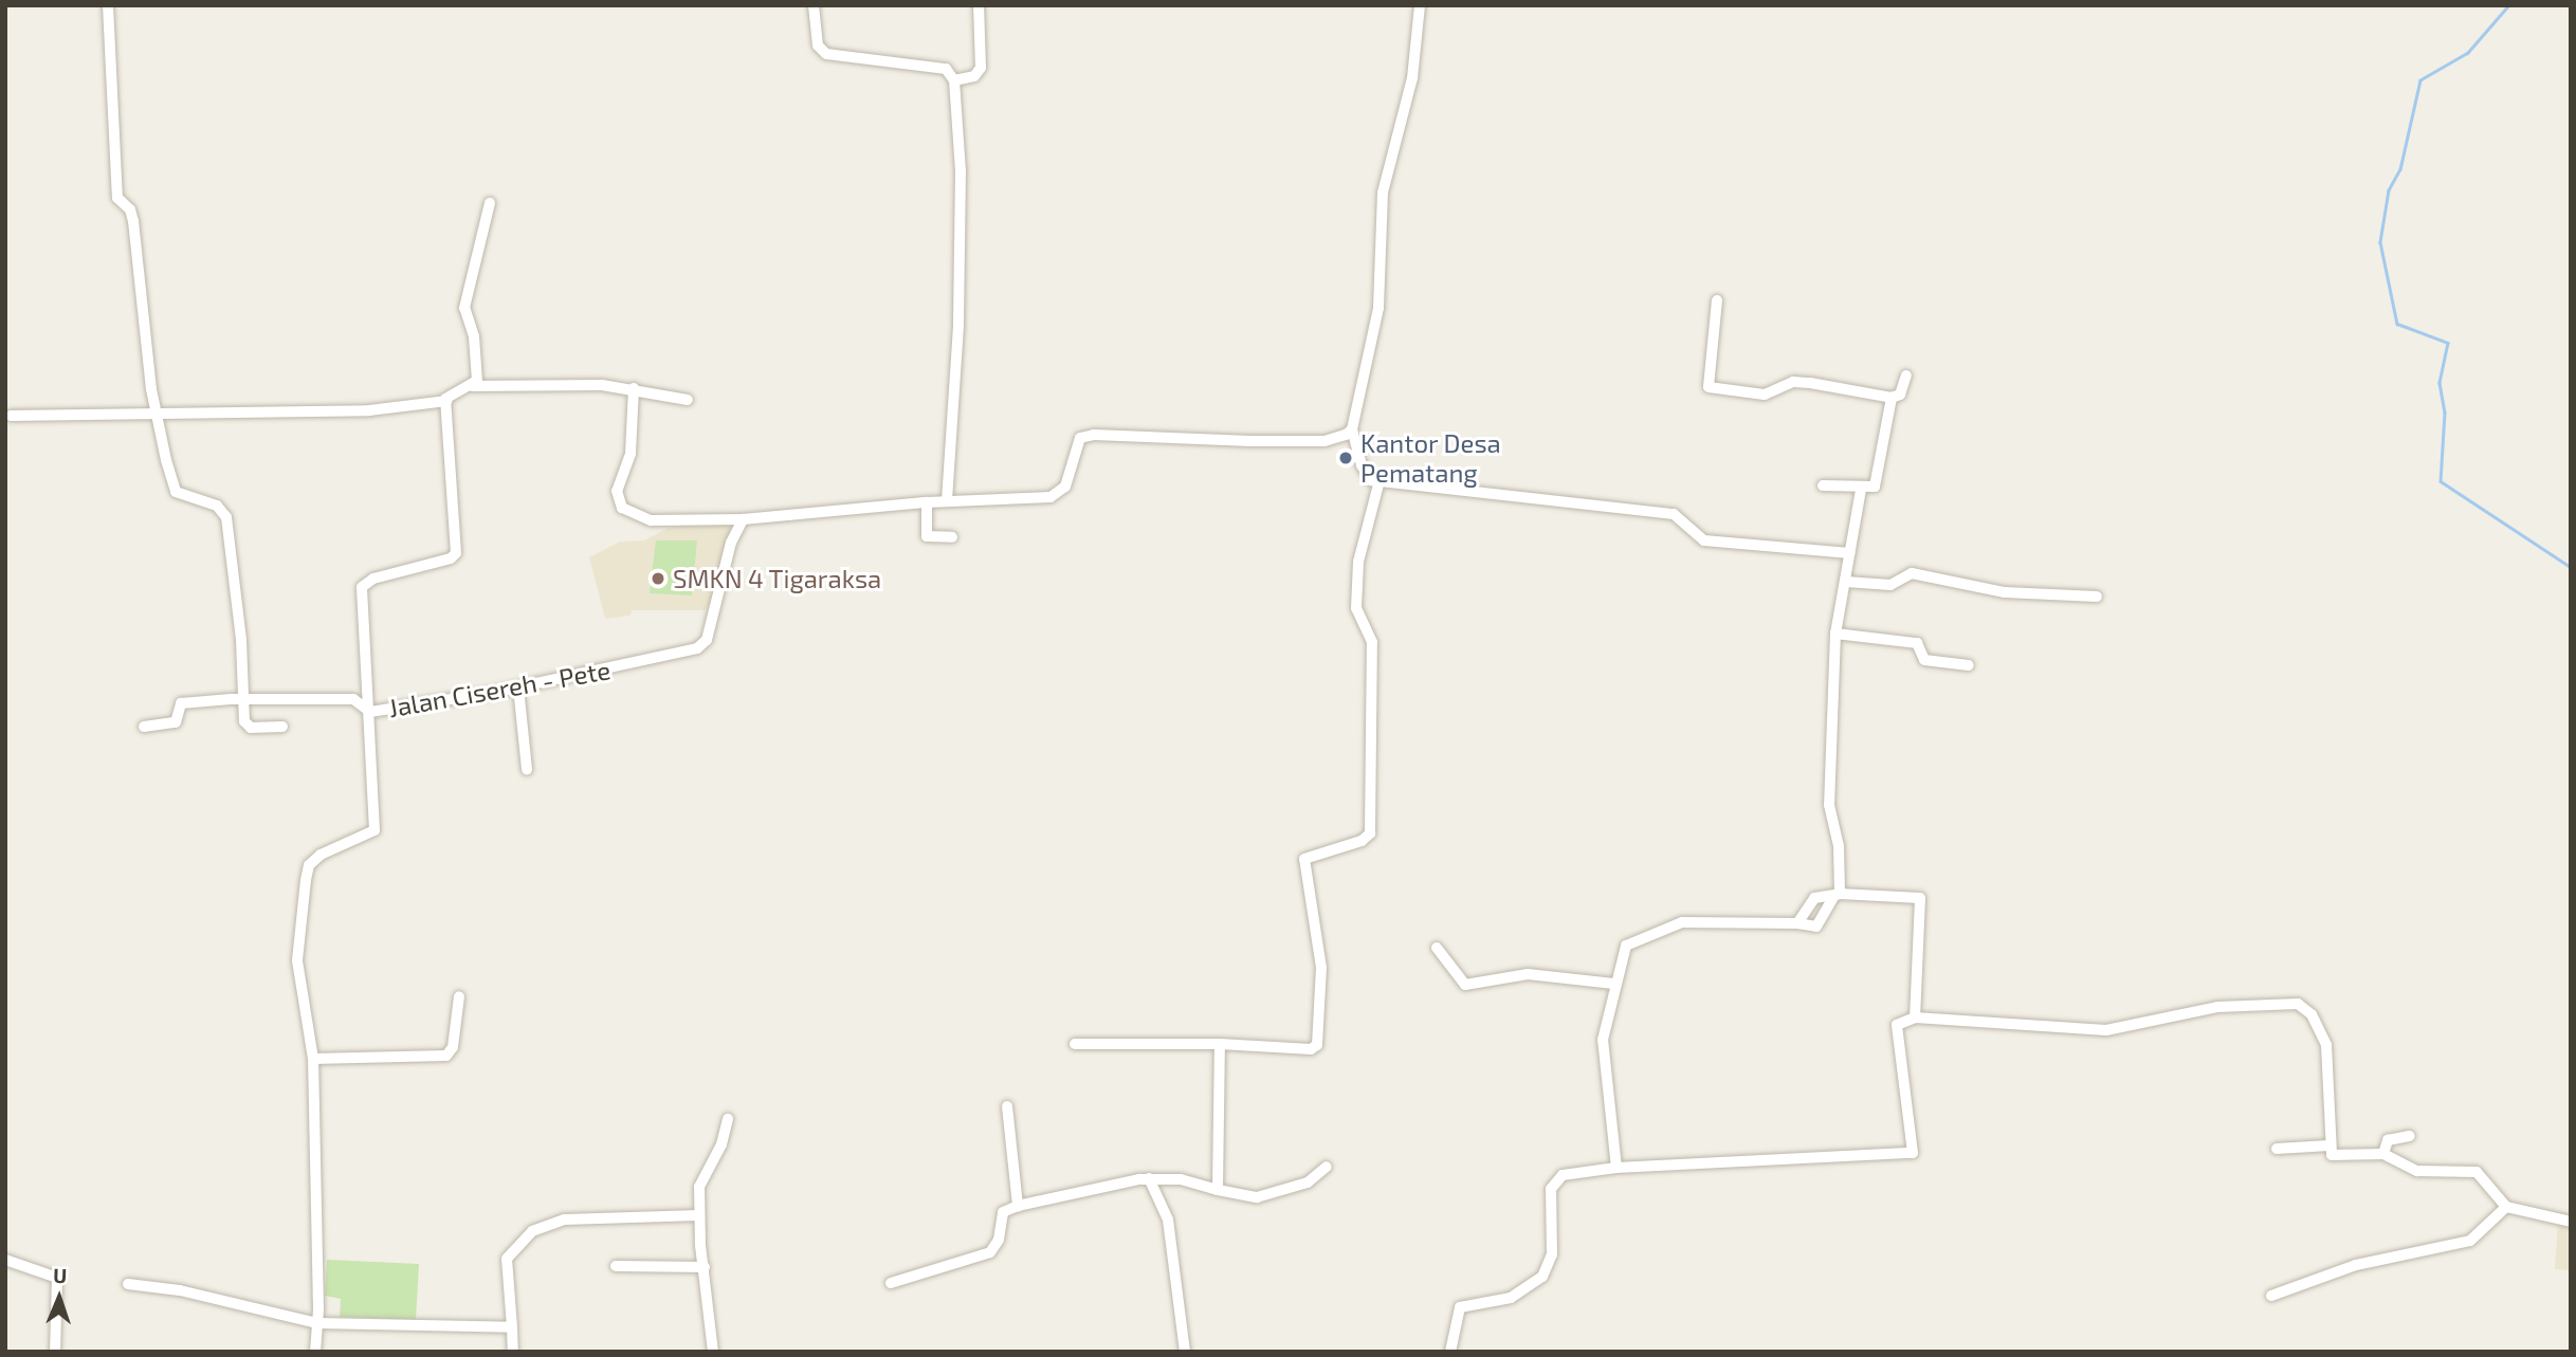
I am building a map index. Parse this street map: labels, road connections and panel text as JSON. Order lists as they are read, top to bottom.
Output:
{
  "streets": {
    "street": ["Jalan Cisereh - Pete"]
  },
  "places": ["Kantor Desa Pematang", "SMKN 4 Tigaraksa"],
  "north": "top"
}
